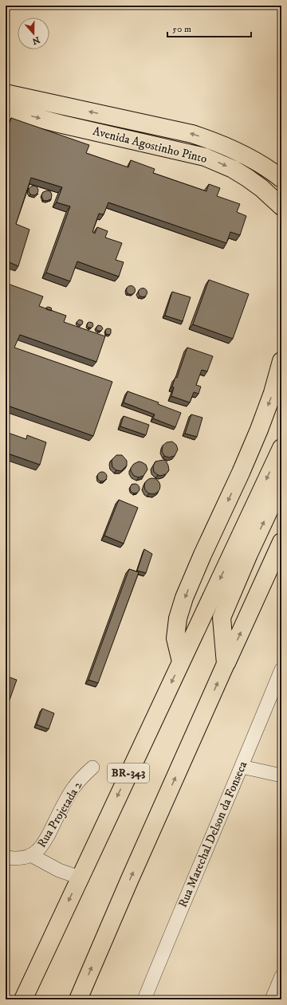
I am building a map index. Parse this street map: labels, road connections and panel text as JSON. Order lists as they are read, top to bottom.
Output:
{
  "streets": {
    "main road": ["Avenida Agostinho Pinto", "BR-343"],
    "street": ["Rua Projetada 2", "Rua Marechal Delson da Fonseca"]
  },
  "scale_bar": "50 m",
  "north": "bottom"
}
